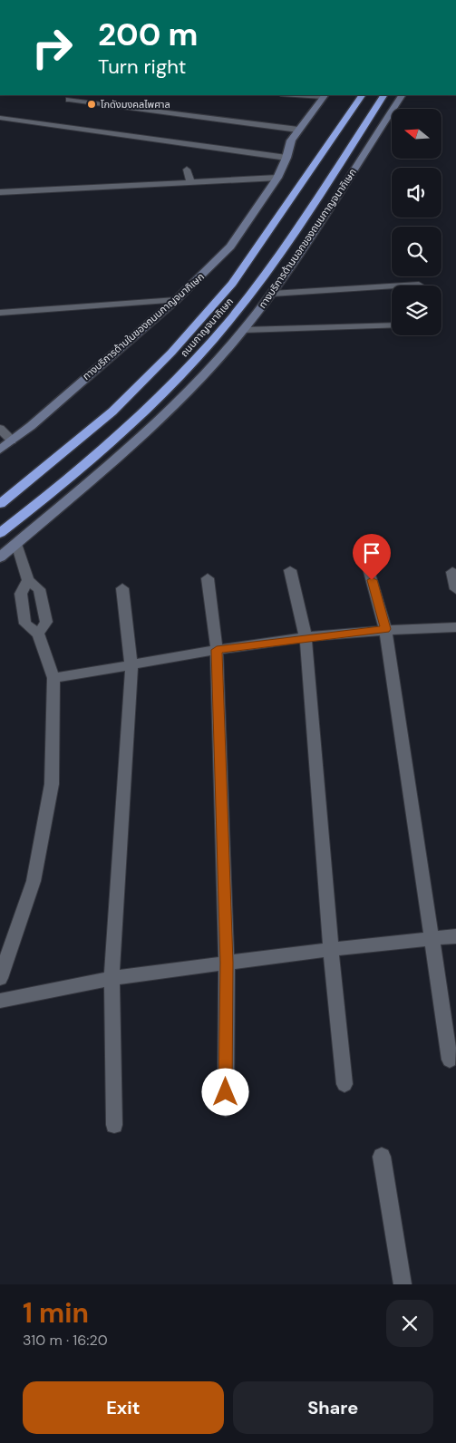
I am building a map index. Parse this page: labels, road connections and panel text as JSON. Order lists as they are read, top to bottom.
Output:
{
  "streets": {
    "highway": ["ถนนกาญจนาภิเษก"],
    "main road": ["ทางบริการด้านนอกของถนนกาญจนาภิเษก", "ทางบริการด้านในของถนนกาญจนาภิเษก"]
  },
  "places": ["โกดังมงคลไพศาล"],
  "north": "left",
  "page": {
    "turn": ["200 m", "Turn right"],
    "heading": ["1 min", "310 m · 16:20"],
    "buttons": ["Exit", "Share"]
  }
}
